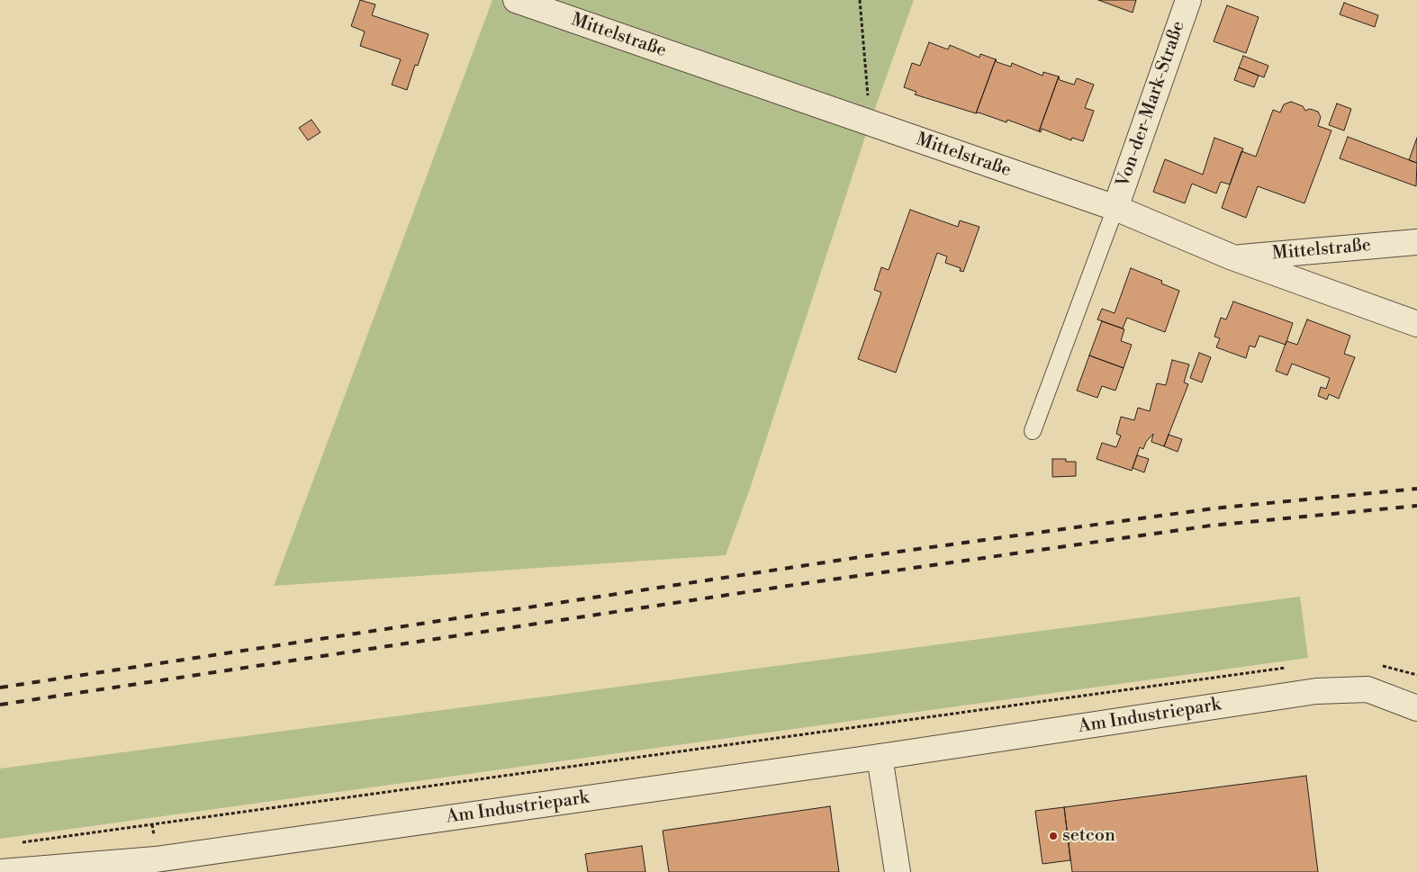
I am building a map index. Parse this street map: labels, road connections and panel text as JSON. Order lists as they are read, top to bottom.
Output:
{
  "streets": {
    "street": ["Mittelstraße", "Von-der-Mark-Straße", "Am Industriepark"]
  },
  "crossings": [
    ["Mittelstraße", "Von-der-Mark-Straße"]
  ],
  "places": ["setcon"]
}
